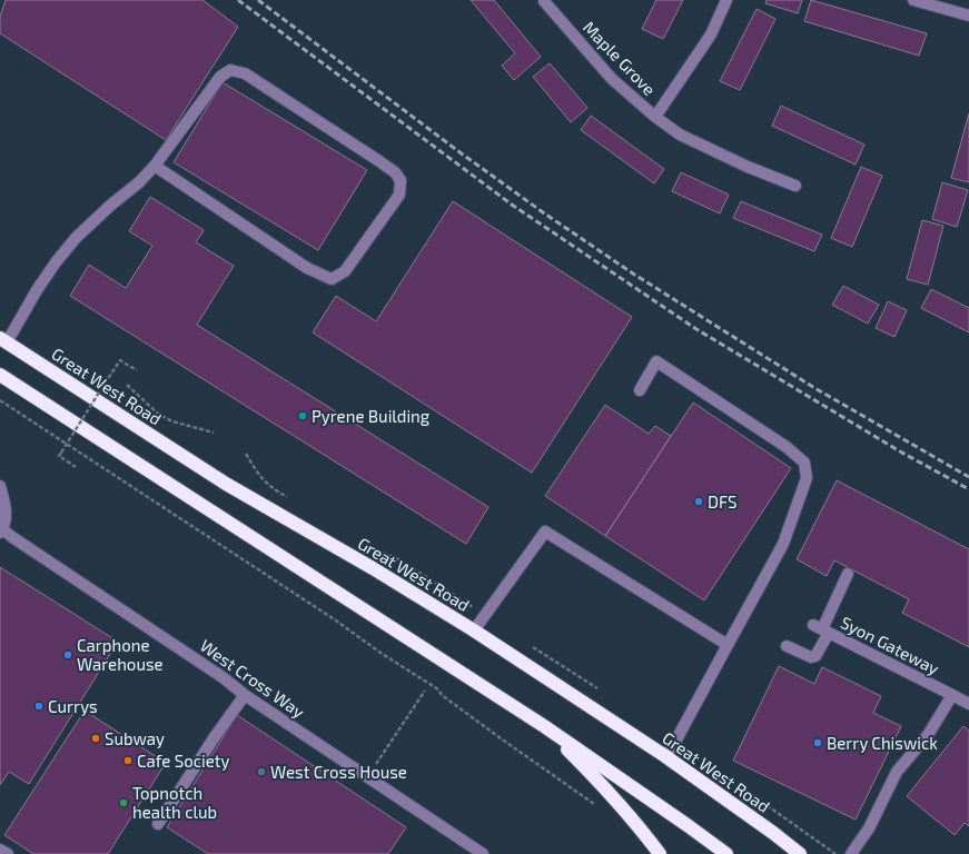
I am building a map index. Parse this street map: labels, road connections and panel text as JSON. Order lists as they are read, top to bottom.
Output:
{
  "streets": {
    "highway": ["Great West Road"],
    "street": ["Maple Grove", "Syon Gateway", "West Cross Way"]
  },
  "places": [
    "Pyrene Building",
    "DFS",
    "Carphone Warehouse",
    "Currys",
    "Subway",
    "Berry Chiswick",
    "Cafe Society",
    "West Cross House",
    "Topnotch health club"
  ]
}
